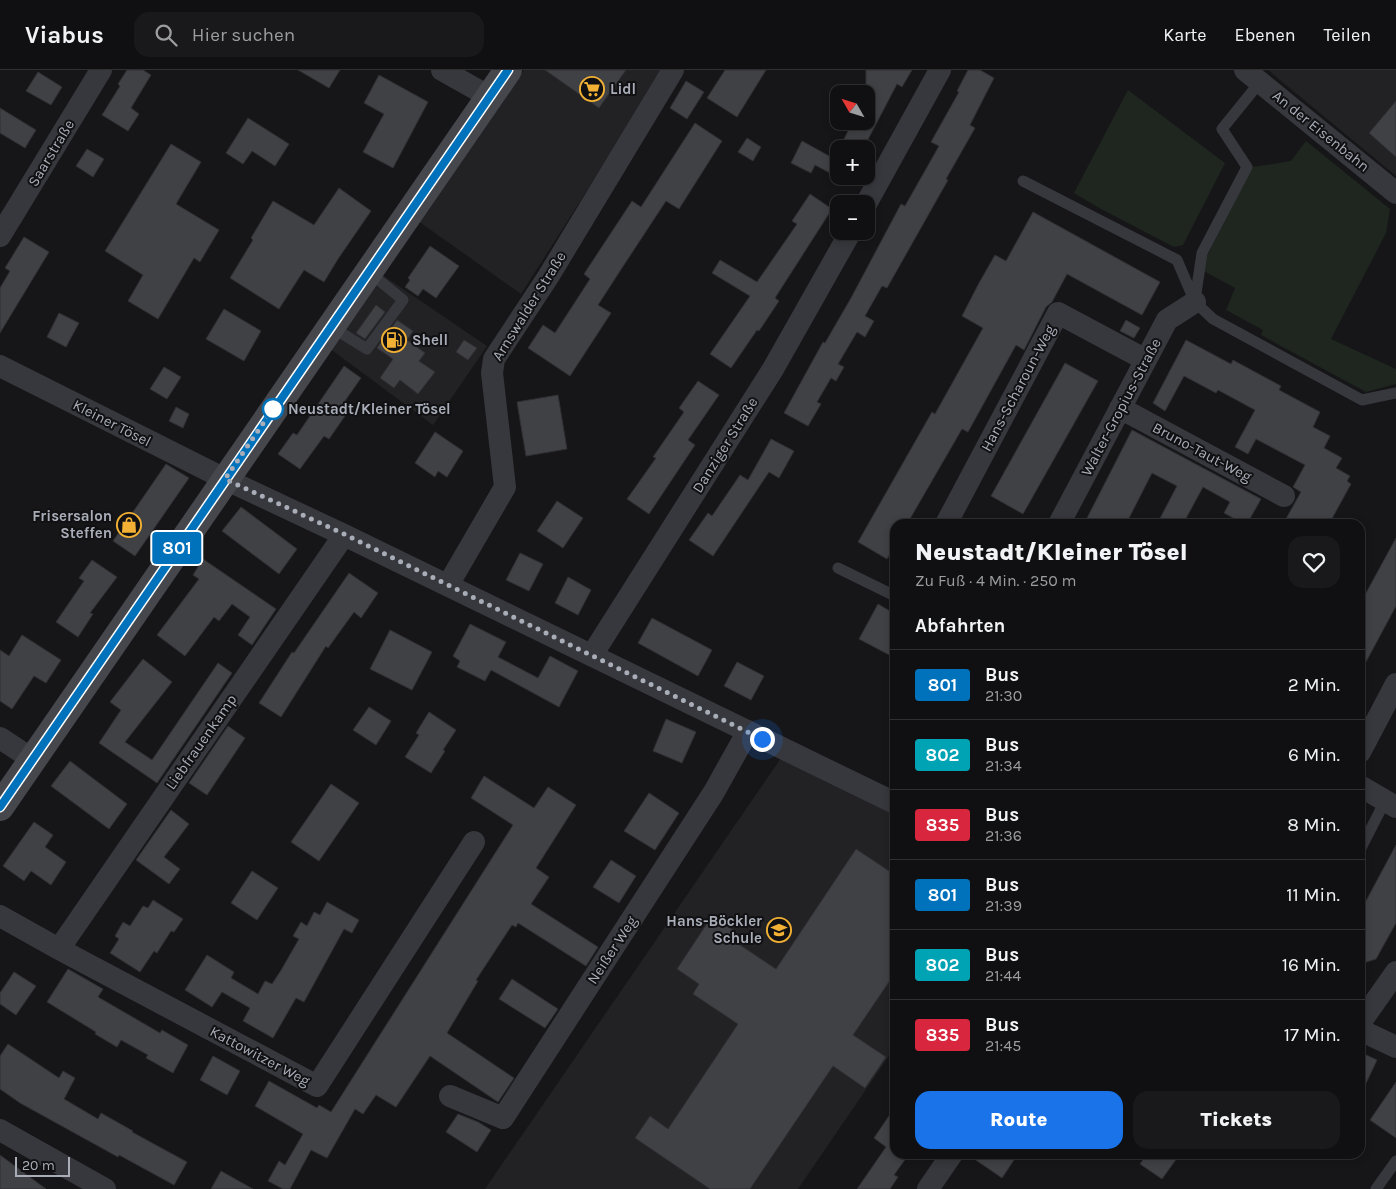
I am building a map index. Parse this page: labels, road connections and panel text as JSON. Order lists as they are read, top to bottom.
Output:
{
  "streets": {
    "street": [
      "An der Eisenbahn",
      "Saarstraße",
      "Arnswalder Straße",
      "Hans-Scharoun-Weg",
      "Walter-Gropius-Straße",
      "Kleiner Tösel",
      "Danziger Straße",
      "Bruno-Taut-Weg",
      "Liebfrauenkamp",
      "Neißer Weg",
      "Kattowitzer Weg"
    ]
  },
  "crossings": [
    ["Arnswalder Straße", "Kleiner Tösel"],
    ["Hans-Scharoun-Weg", "Walter-Gropius-Straße"],
    ["Walter-Gropius-Straße", "Bruno-Taut-Weg"],
    ["Kleiner Tösel", "Danziger Straße"],
    ["Kleiner Tösel", "Liebfrauenkamp"],
    ["Kleiner Tösel", "Neißer Weg"],
    ["Liebfrauenkamp", "Kattowitzer Weg"]
  ],
  "places": {
    "supermarket": ["Lidl"],
    "fuel station": ["Shell"],
    "other": ["Neustadt/Kleiner Tösel"],
    "shop": ["Frisersalon Steffen"],
    "school or university": ["Hans-Böckler Schule"]
  },
  "lines": ["bus line 801"],
  "scale_bar": "20 m",
  "north": "top left",
  "page": {
    "header": "Viabus",
    "search": "Hier suchen",
    "nav": ["Karte", "Ebenen", "Teilen"],
    "on_map": "801",
    "map_buttons": ["+", "−"],
    "heading": [
      ["Neustadt/Kleiner Tösel", "Zu Fuß · 4 Min. · 250 m"],
      "Abfahrten"
    ],
    "list": [
      {
        "mark": "801",
        "name": "Bus",
        "note": "21:30",
        "value": "2 Min."
      },
      {
        "mark": "802",
        "name": "Bus",
        "note": "21:34",
        "value": "6 Min."
      },
      {
        "mark": "835",
        "name": "Bus",
        "note": "21:36",
        "value": "8 Min."
      },
      {
        "mark": "801",
        "name": "Bus",
        "note": "21:39",
        "value": "11 Min."
      },
      {
        "mark": "802",
        "name": "Bus",
        "note": "21:44",
        "value": "16 Min."
      },
      {
        "mark": "835",
        "name": "Bus",
        "note": "21:45",
        "value": "17 Min."
      }
    ],
    "buttons": ["Route", "Tickets"],
    "scale": "20 m"
  }
}
